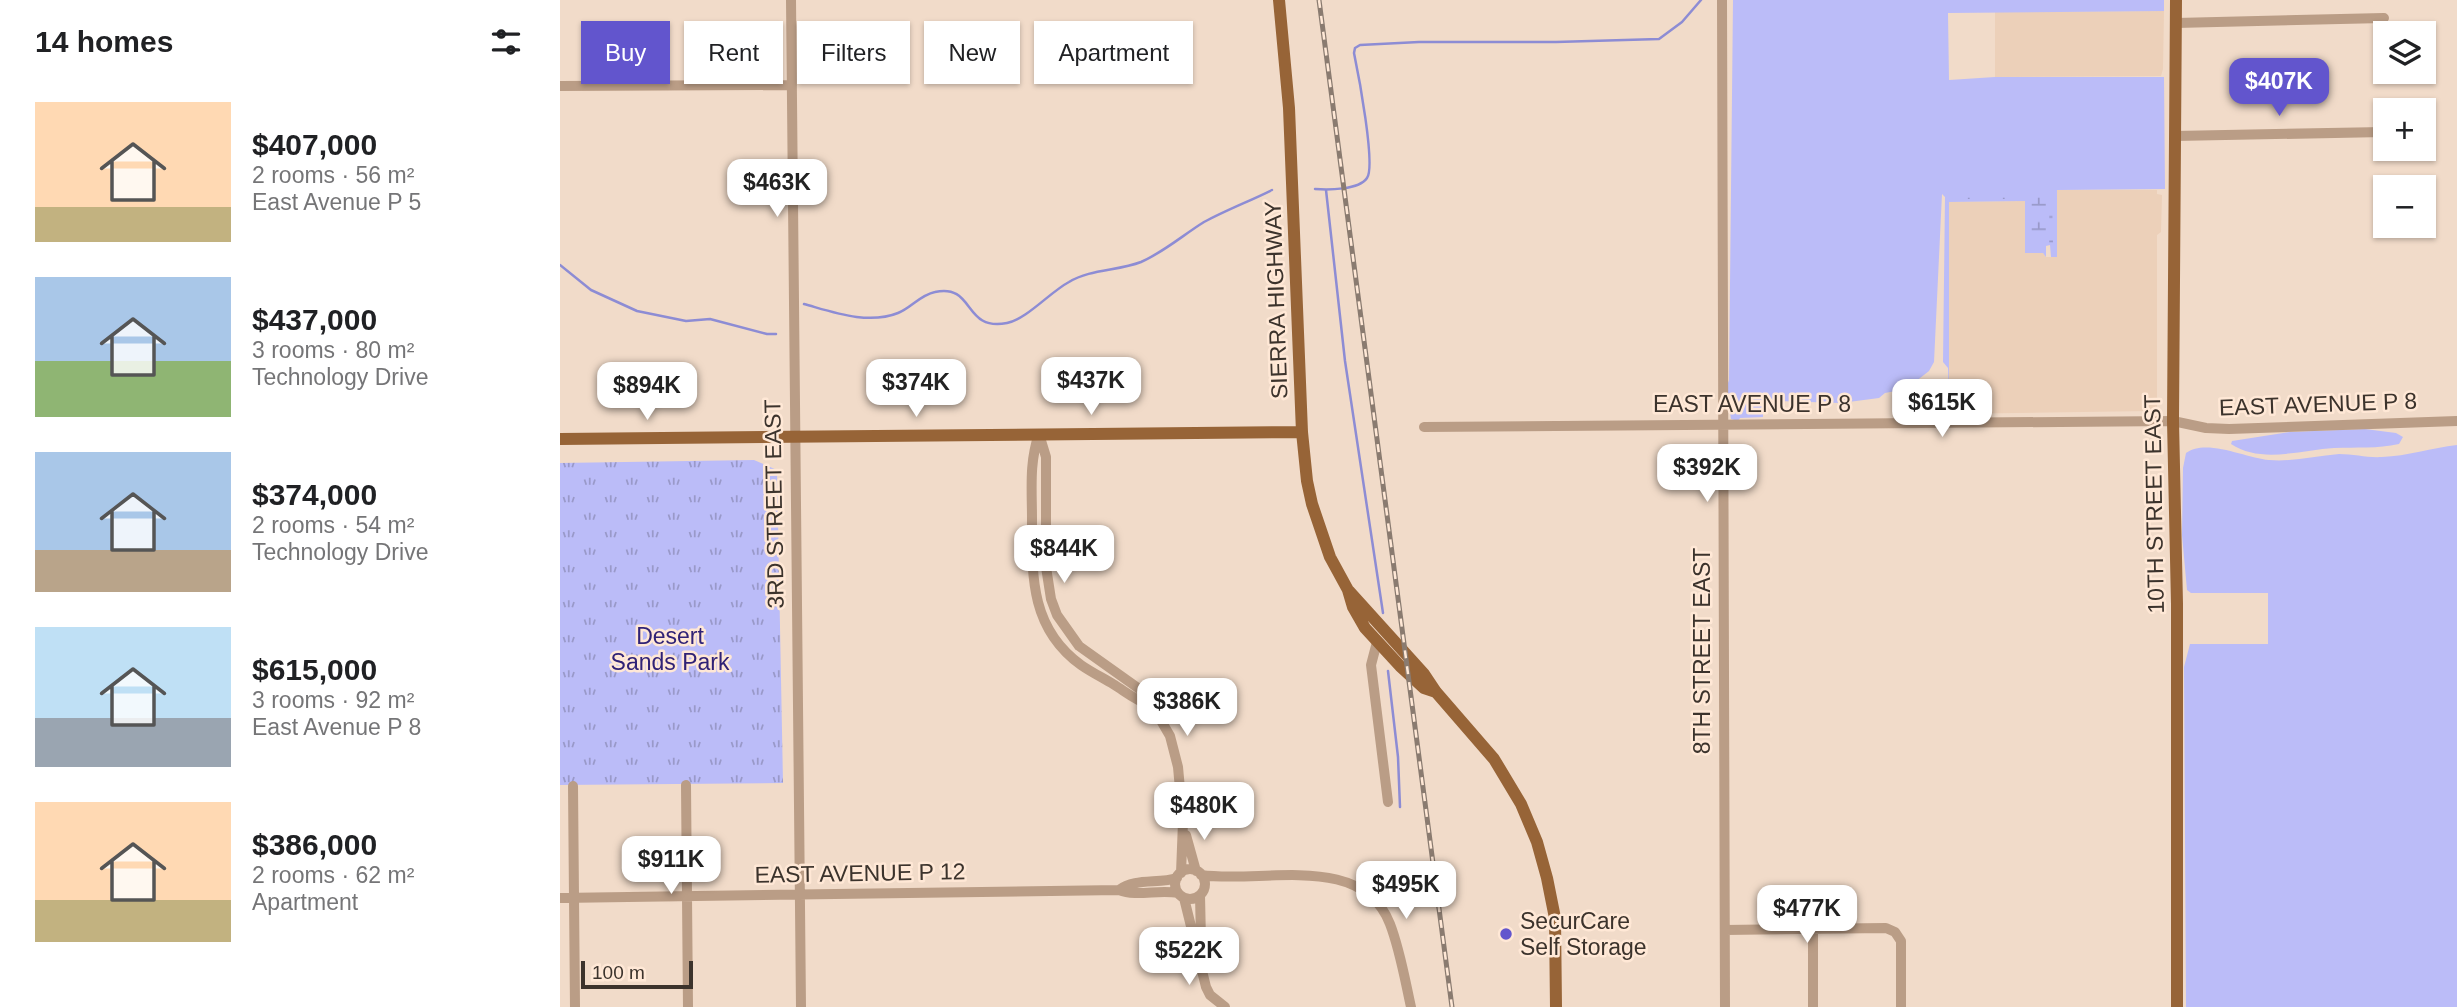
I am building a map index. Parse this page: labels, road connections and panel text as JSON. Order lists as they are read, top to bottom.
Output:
{
  "streets": {
    "main road": ["SIERRA HIGHWAY", "10TH STREET EAST"],
    "street": [
      "EAST AVENUE P 8",
      "3RD STREET EAST",
      "8TH STREET EAST",
      "EAST AVENUE P 12"
    ]
  },
  "crossings": [
    ["EAST AVENUE P 8", "10TH STREET EAST"],
    ["EAST AVENUE P 8", "8TH STREET EAST"],
    ["3RD STREET EAST", "EAST AVENUE P 12"]
  ],
  "parks": ["Desert Sands Park"],
  "places": ["SecurCare Self Storage"],
  "scale_bar": "100 m",
  "page": {
    "heading": "14 homes",
    "map_buttons": ["+", "−"],
    "chip": [
      "Buy",
      "Rent",
      "Filters",
      "New",
      "Apartment"
    ],
    "price": [
      "$407K",
      "$463K",
      "$437K",
      "$374K",
      "$894K",
      "$615K",
      "$392K",
      "$844K",
      "$386K",
      "$480K",
      "$911K",
      "$495K",
      "$477K",
      "$522K"
    ],
    "list": [
      {
        "name": "$407,000",
        "note": "2 rooms · 56 m² · East Avenue P 5"
      },
      {
        "name": "$437,000",
        "note": "3 rooms · 80 m² · Technology Drive"
      },
      {
        "name": "$374,000",
        "note": "2 rooms · 54 m² · Technology Drive"
      },
      {
        "name": "$615,000",
        "note": "3 rooms · 92 m² · East Avenue P 8"
      },
      {
        "name": "$386,000",
        "note": "2 rooms · 62 m² · Apartment"
      }
    ],
    "scale": "100 m"
  }
}
